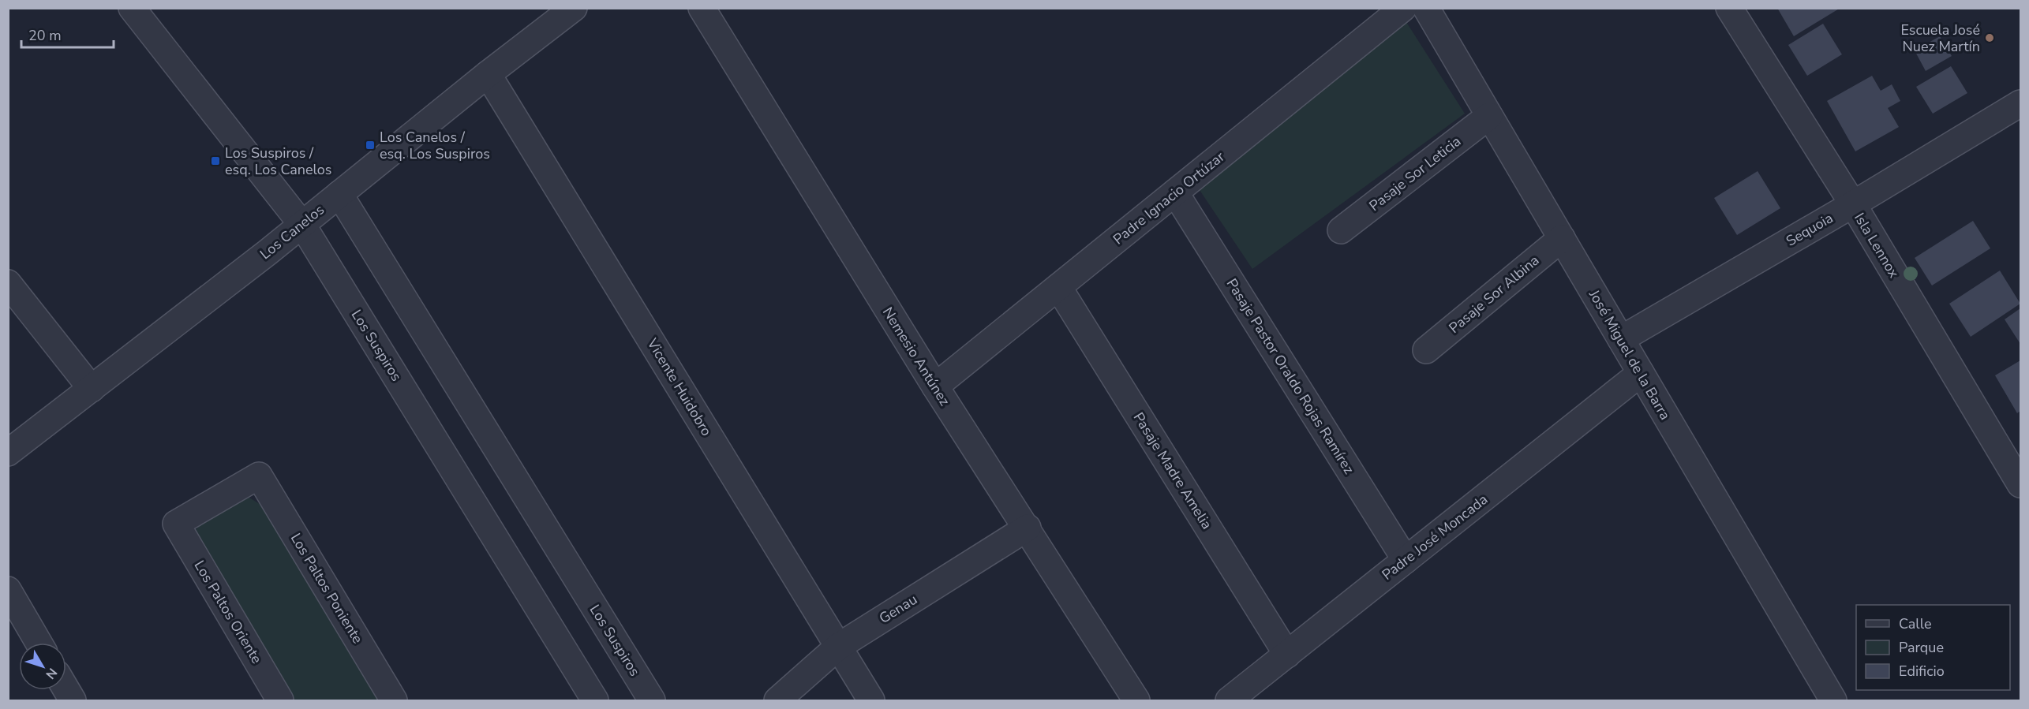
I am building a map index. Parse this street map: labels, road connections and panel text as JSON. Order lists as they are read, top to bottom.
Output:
{
  "streets": {
    "street": [
      "Pasaje Sor Leticia",
      "Padre Ignacio Ortúzar",
      "Sequoia",
      "Los Canelos",
      "Isla Lennox",
      "Pasaje Sor Albina",
      "Los Suspiros",
      "José Miguel de la Barra",
      "Nemesio Antúnez",
      "Pasaje Pastor Oraldo Rojas Ramírez",
      "Vicente Huidobro",
      "Pasaje Madre Amelia",
      "Padre José Moncada",
      "Los Paltos Poniente",
      "Genau",
      "Los Paltos Oriente"
    ]
  },
  "crossings": [
    ["Pasaje Sor Leticia", "José Miguel de la Barra"],
    ["Padre Ignacio Ortúzar", "Nemesio Antúnez"],
    ["Padre Ignacio Ortúzar", "Pasaje Pastor Oraldo Rojas Ramírez"],
    ["Padre Ignacio Ortúzar", "Pasaje Madre Amelia"],
    ["Sequoia", "Isla Lennox"],
    ["Sequoia", "José Miguel de la Barra"],
    ["Los Canelos", "Los Suspiros"],
    ["Los Canelos", "Vicente Huidobro"],
    ["Pasaje Sor Albina", "José Miguel de la Barra"],
    ["José Miguel de la Barra", "Padre José Moncada"],
    ["Nemesio Antúnez", "Genau"],
    ["Pasaje Pastor Oraldo Rojas Ramírez", "Padre José Moncada"],
    ["Vicente Huidobro", "Genau"],
    ["Pasaje Madre Amelia", "Padre José Moncada"],
    ["Los Paltos Poniente", "Los Paltos Oriente"]
  ],
  "places": {
    "other": ["Escuela José Nuez Martín"],
    "transit": ["Los Canelos / esq. Los Suspiros", "Los Suspiros / esq. Los Canelos"]
  },
  "legend": ["Calle", "Parque", "Edificio"],
  "scale_bar": "20 m",
  "north": "bottom right"
}
